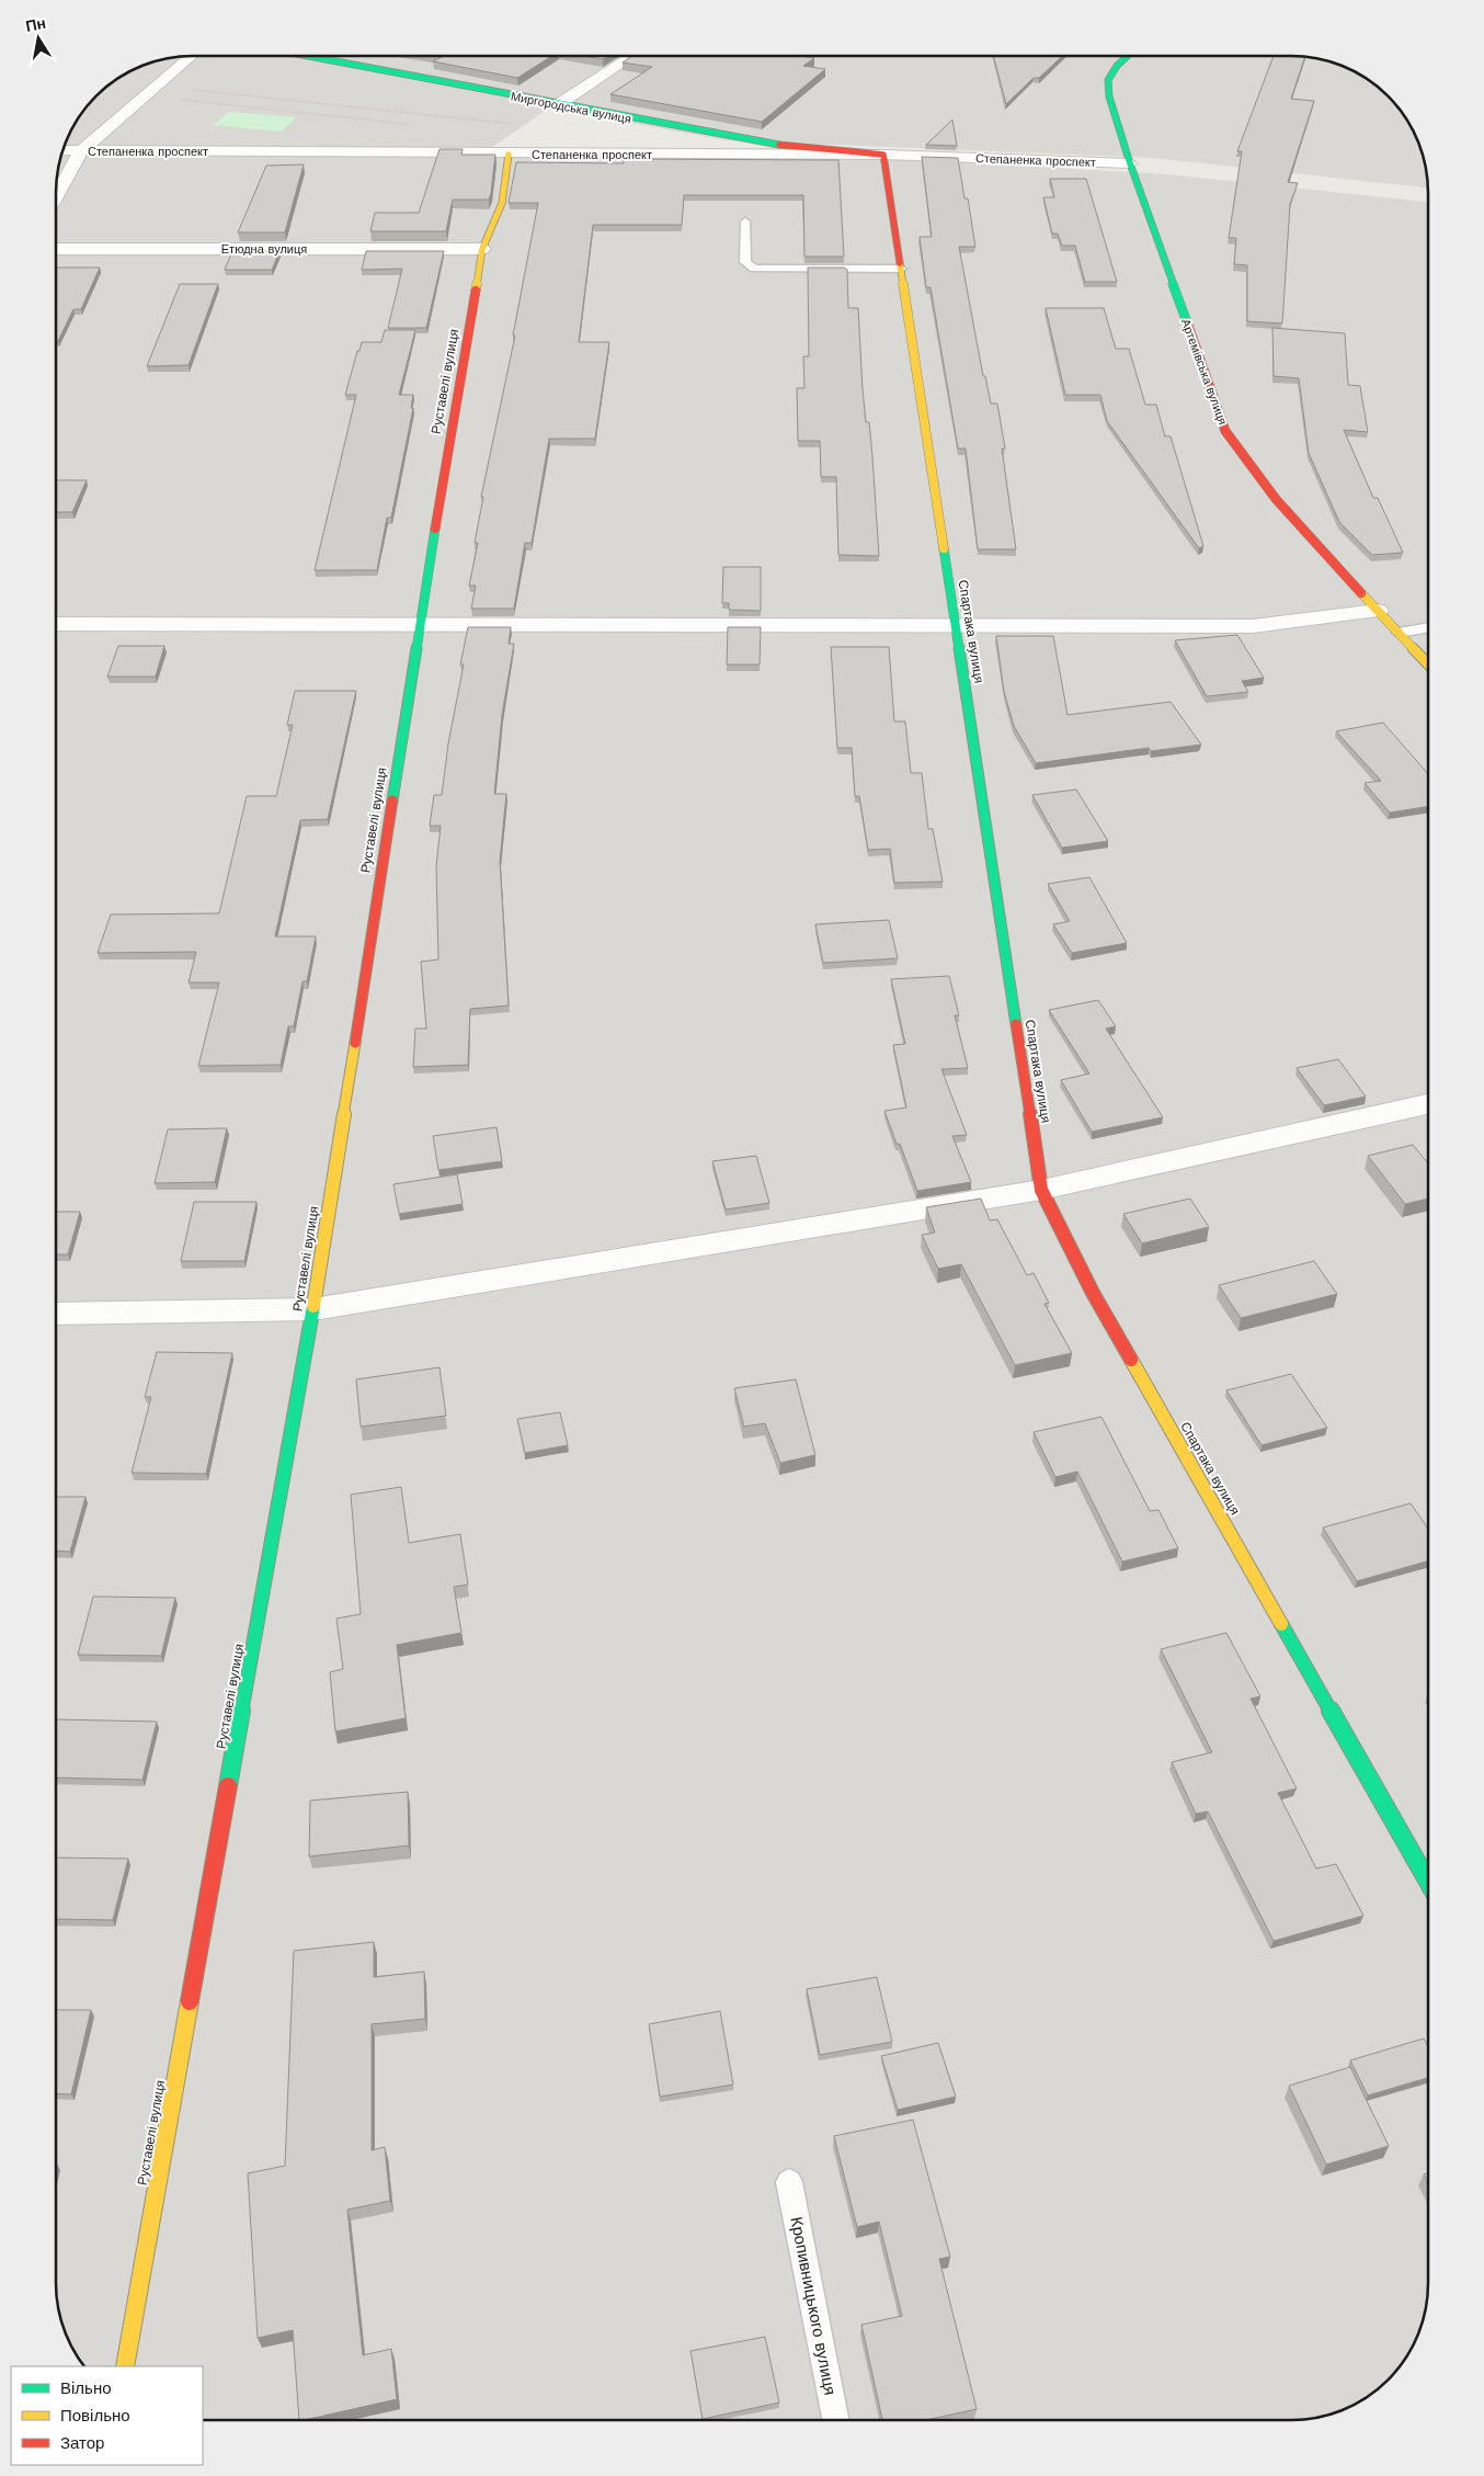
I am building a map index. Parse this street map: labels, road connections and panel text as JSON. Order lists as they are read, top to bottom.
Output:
{
  "streets": {
    "street": [
      "Миргородська вулиця",
      "Степаненка проспект",
      "Етюдна вулиця",
      "Артемівська вулиця",
      "Руставелі вулиця",
      "Спартака вулиця"
    ],
    "lane": ["Кропивницького вулиця"]
  },
  "crossings": [
    ["Миргородська вулиця", "Степаненка проспект"],
    ["Миргородська вулиця", "Спартака вулиця"],
    ["Степаненка проспект", "Артемівська вулиця"],
    ["Степаненка проспект", "Руставелі вулиця"],
    ["Степаненка проспект", "Спартака вулиця"],
    ["Етюдна вулиця", "Руставелі вулиця"]
  ],
  "legend": ["Вільно", "Повільно", "Затор"],
  "north": "top"
}
